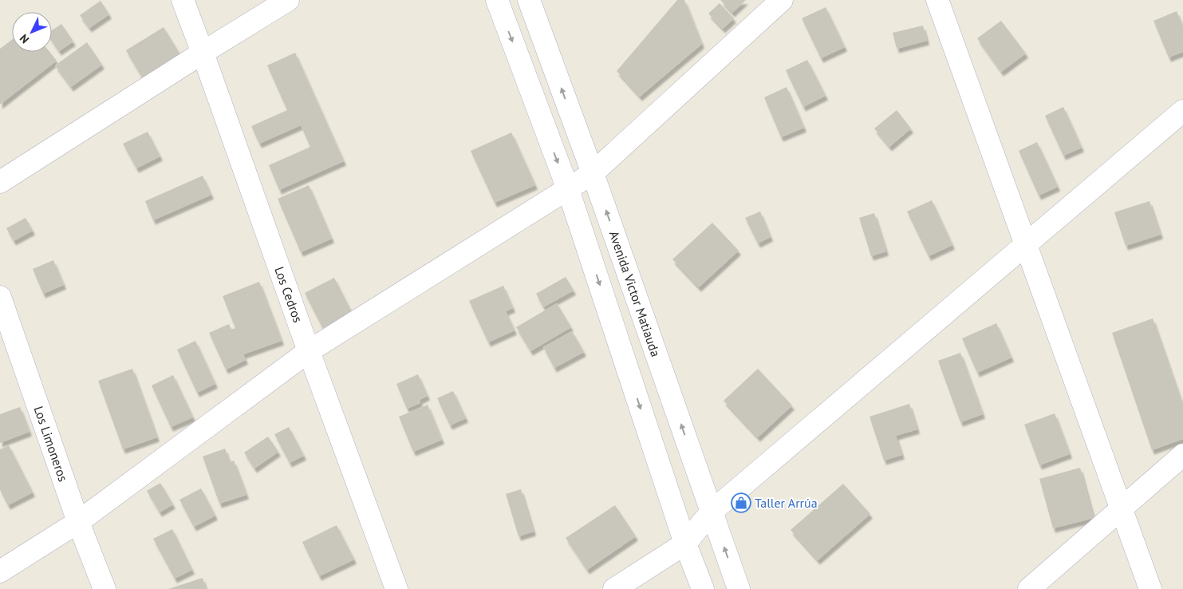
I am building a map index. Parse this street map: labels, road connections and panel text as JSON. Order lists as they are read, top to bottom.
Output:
{
  "streets": {
    "street": ["Avenida Victor Matiauda", "Los Cedros", "Los Limoneros"]
  },
  "places": {
    "shop": ["Taller Arrúa"]
  },
  "north": "bottom left"
}
